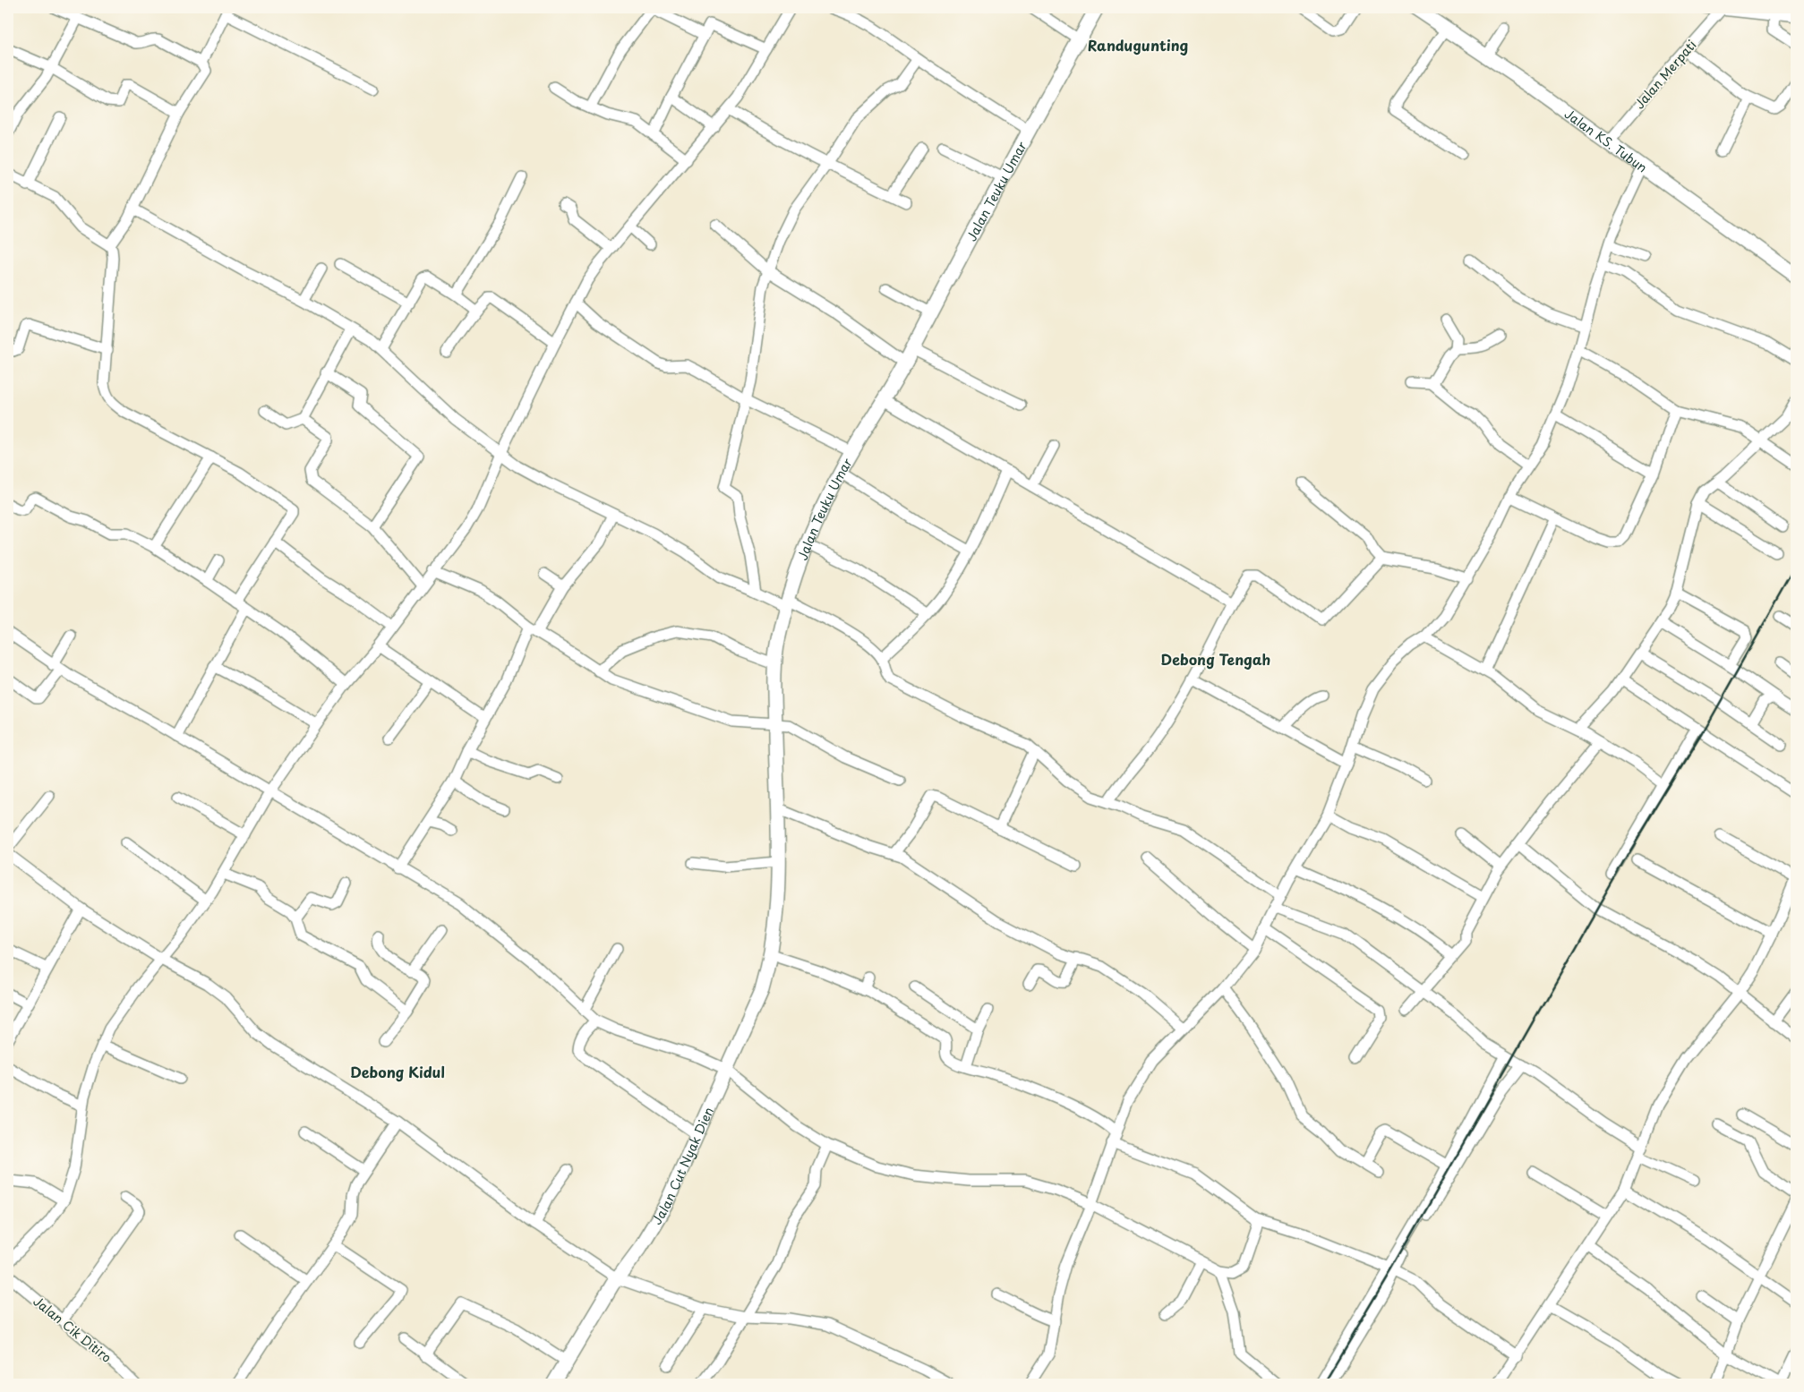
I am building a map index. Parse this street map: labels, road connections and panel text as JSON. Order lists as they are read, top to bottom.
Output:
{
  "streets": {
    "main road": ["Jalan KS. Tubun", "Jalan Teuku Umar", "Jalan Cut Nyak Dien"],
    "street": ["Jalan Merpati", "Jalan Cik Ditiro"]
  },
  "crossings": [
    ["Jalan Merpati", "Jalan KS. Tubun"],
    ["Jalan Teuku Umar", "Jalan Cut Nyak Dien"]
  ],
  "districts": ["Randugunting", "Debong Tengah", "Debong Kidul"]
}
